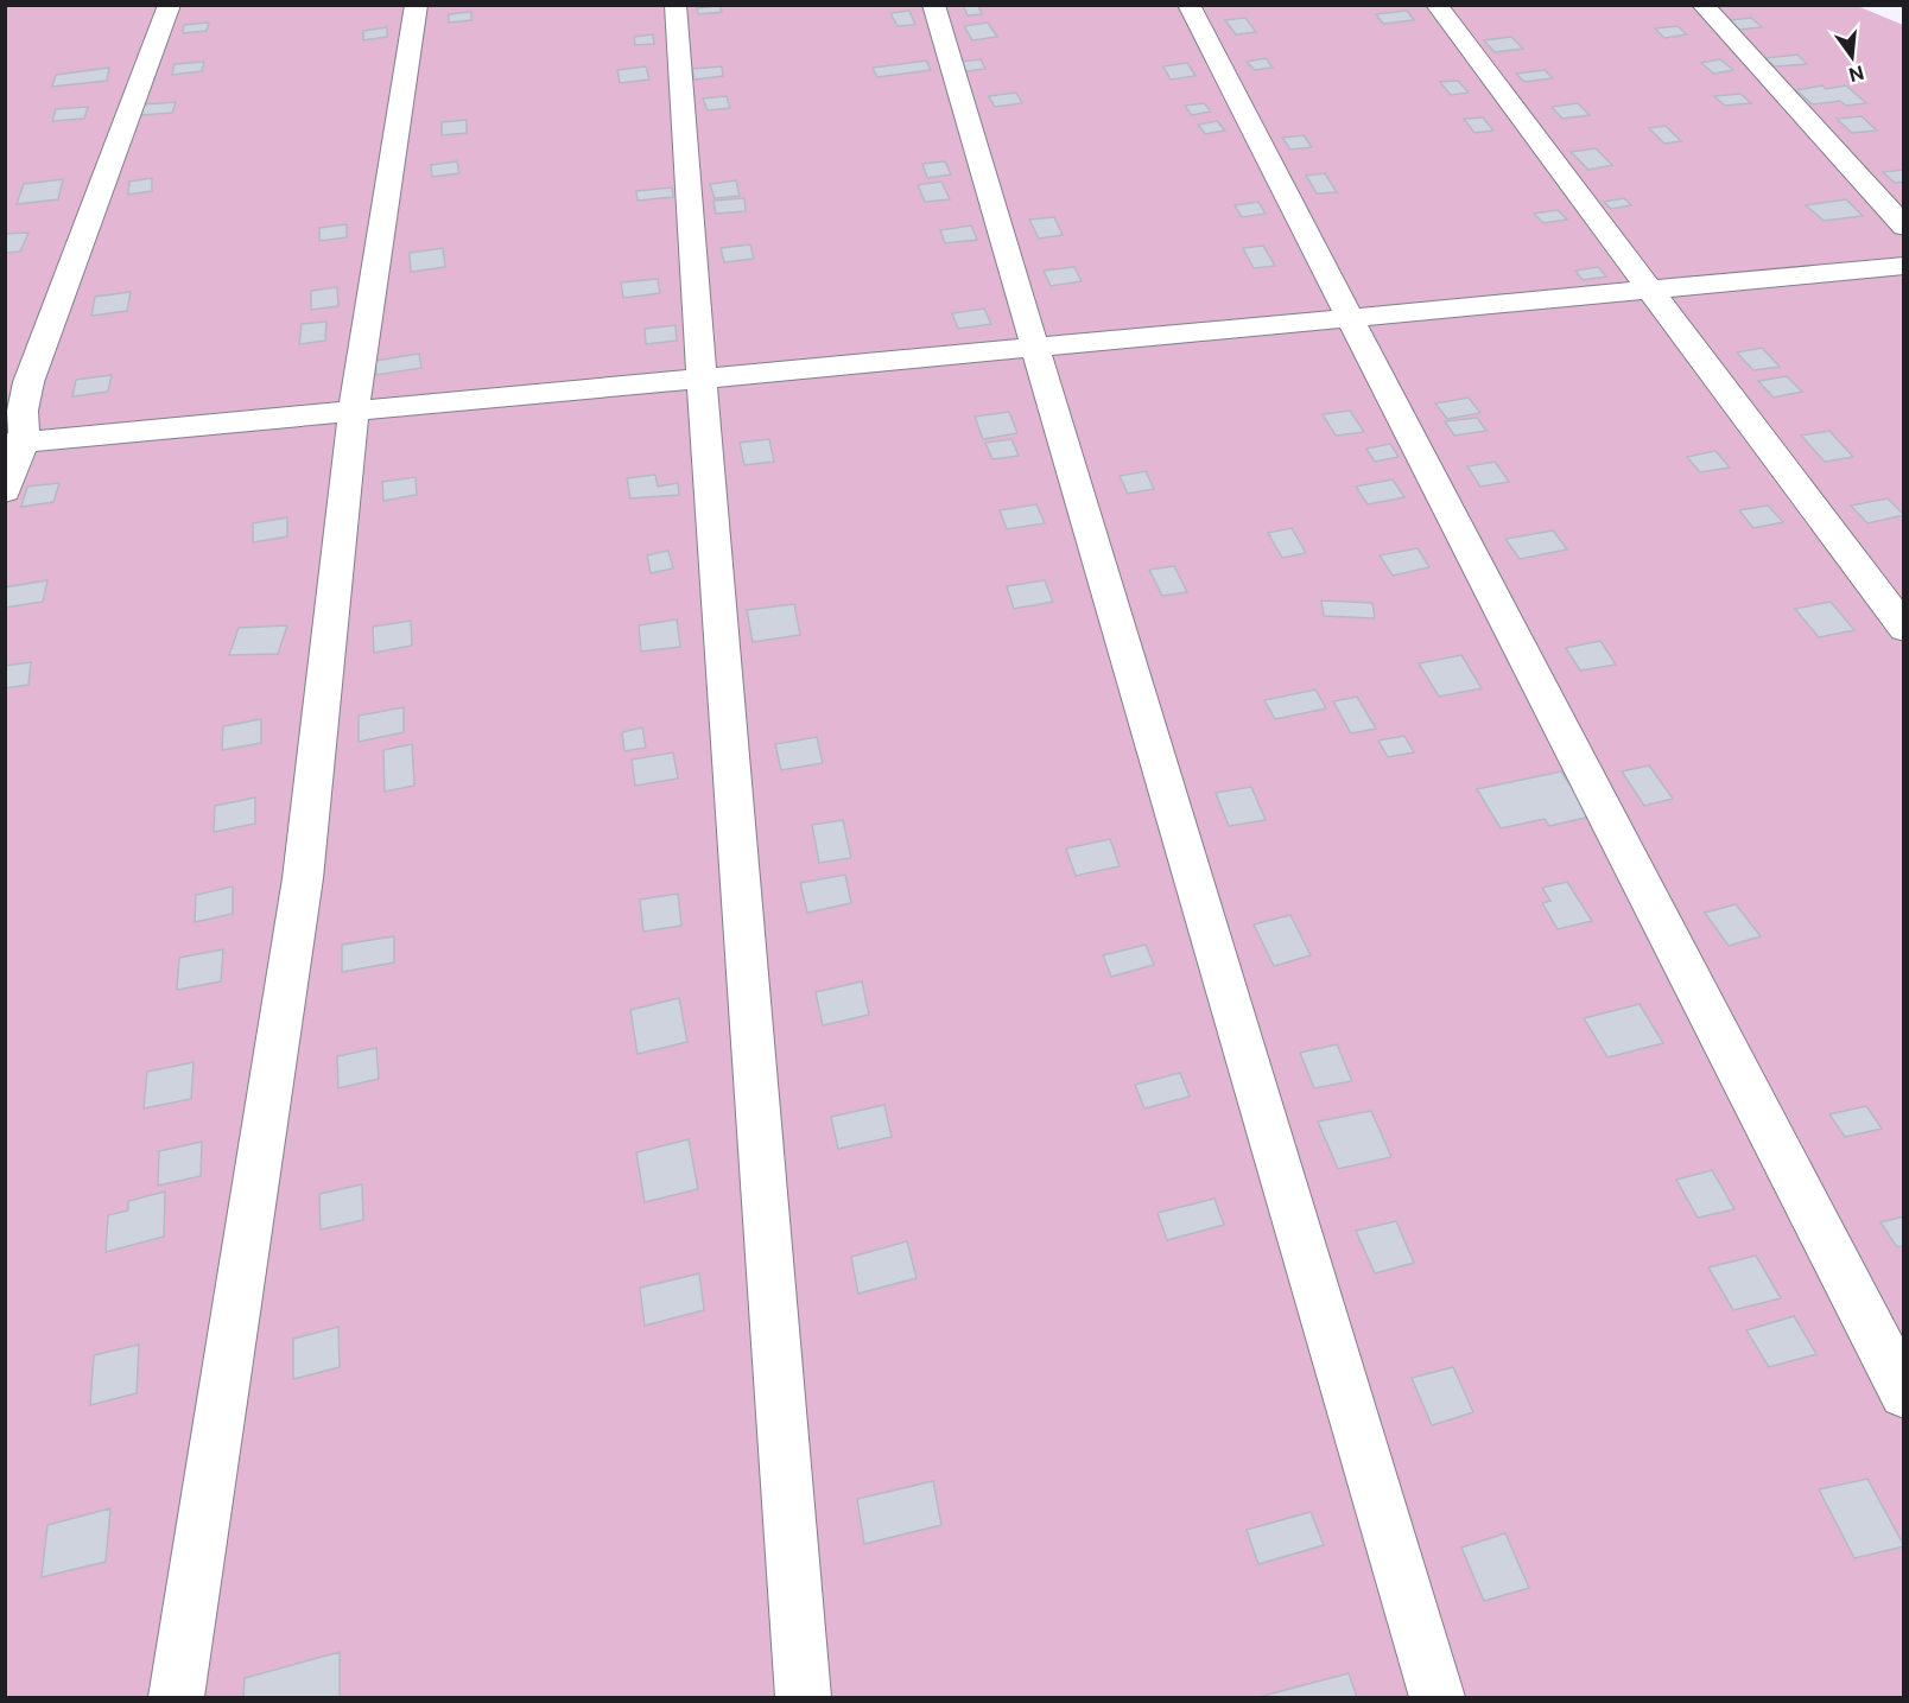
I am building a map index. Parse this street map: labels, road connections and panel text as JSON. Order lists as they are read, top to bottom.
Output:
{
  "north": "bottom"
}
